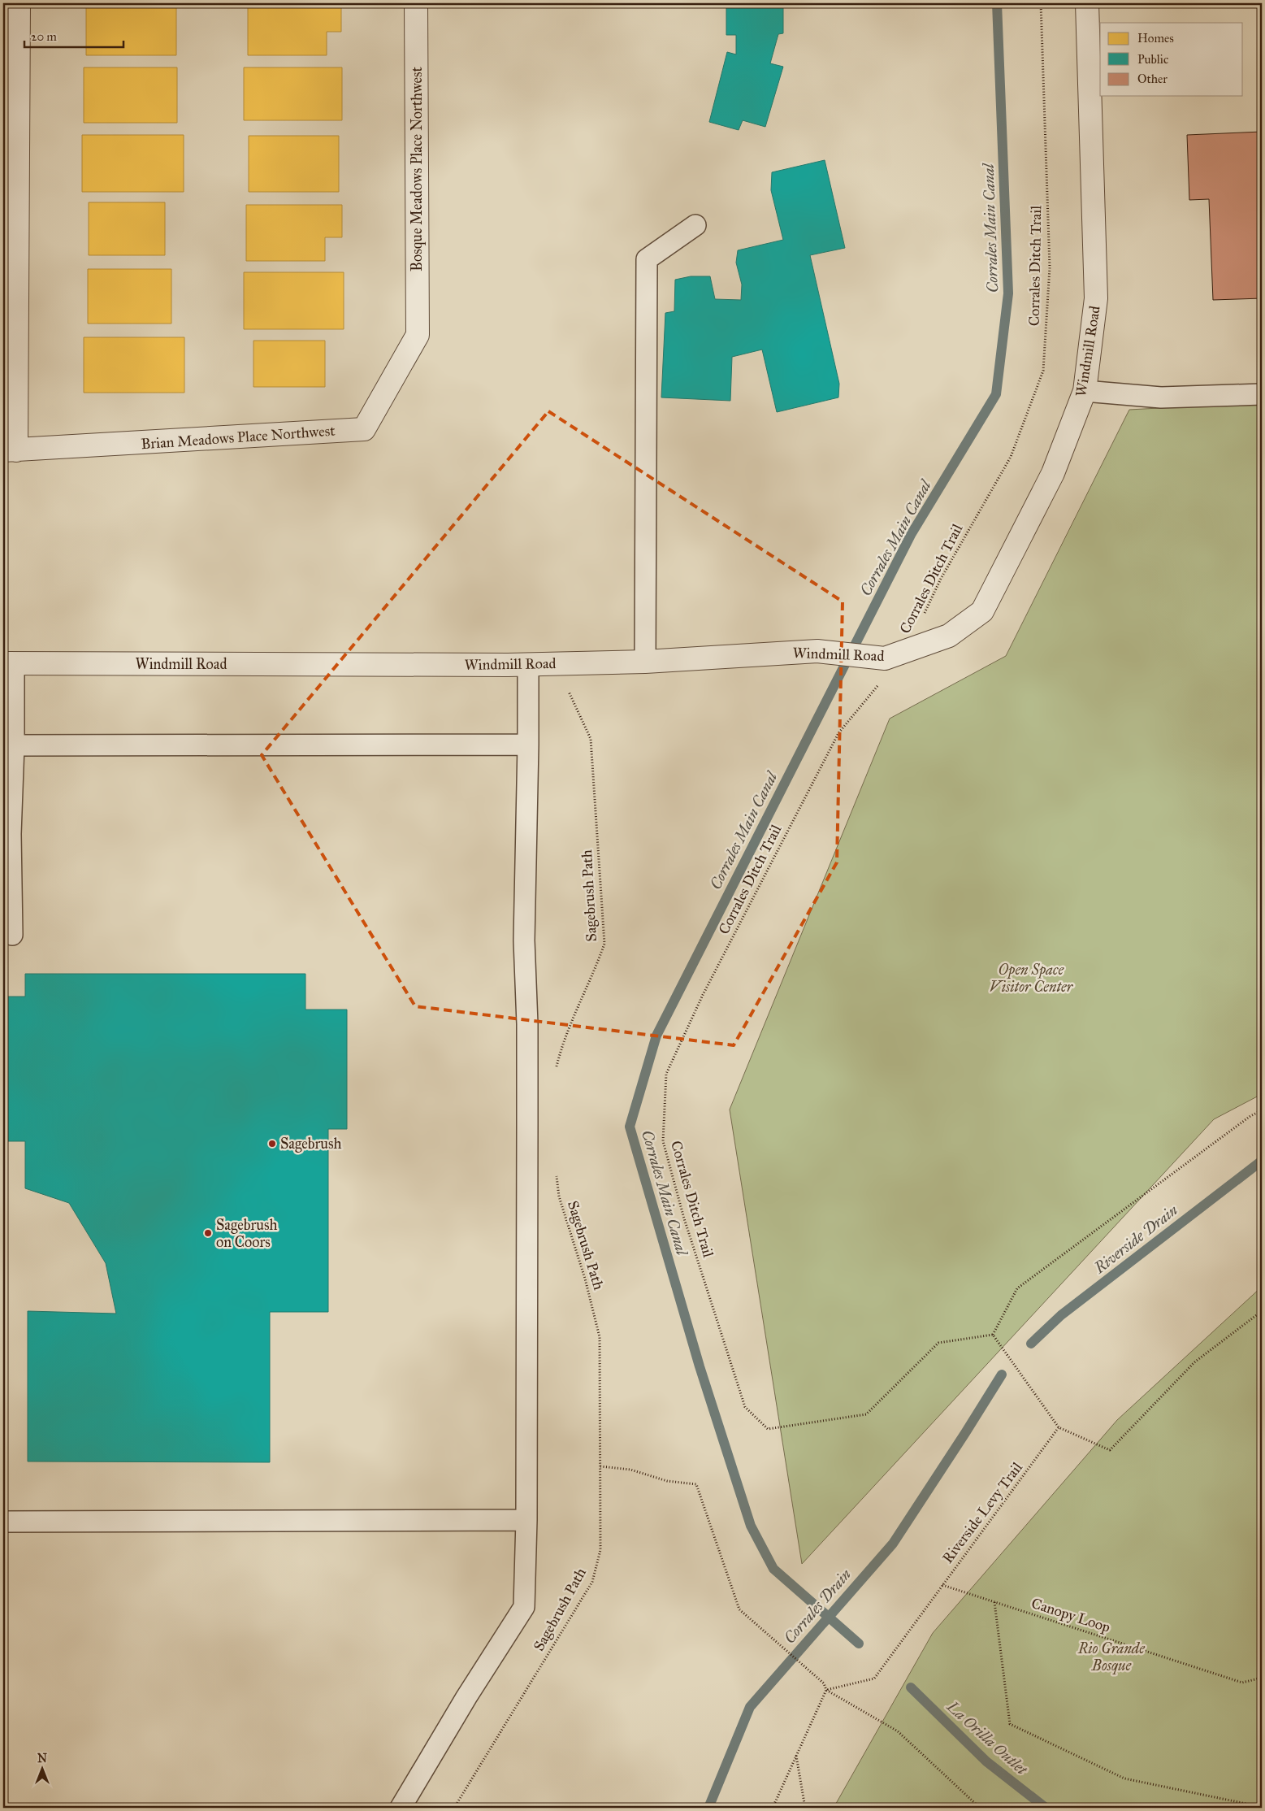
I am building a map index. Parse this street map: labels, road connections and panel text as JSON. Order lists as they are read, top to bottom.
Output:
{
  "streets": {
    "street": ["Bosque Meadows Place Northwest", "Windmill Road", "Brian Meadows Place Northwest"],
    "path": [
      "Corrales Ditch Trail",
      "Sagebrush Path",
      "Riverside Levy Trail",
      "Canopy Loop"
    ]
  },
  "crossings": [
    ["Bosque Meadows Place Northwest", "Brian Meadows Place Northwest"],
    ["Corrales Ditch Trail", "Windmill Road"],
    ["Windmill Road", "Sagebrush Path"],
    ["Riverside Levy Trail", "Canopy Loop"]
  ],
  "water": [
    "Corrales Main Canal",
    "Riverside Drain",
    "Corrales Drain",
    "La Orilla Outlet"
  ],
  "parks": ["Open Space Visitor Center", "Rio Grande Bosque"],
  "places": ["Sagebrush", "Sagebrush on Coors"],
  "legend": ["Homes", "Public", "Other"],
  "scale_bar": "20 m",
  "north": "top"
}
